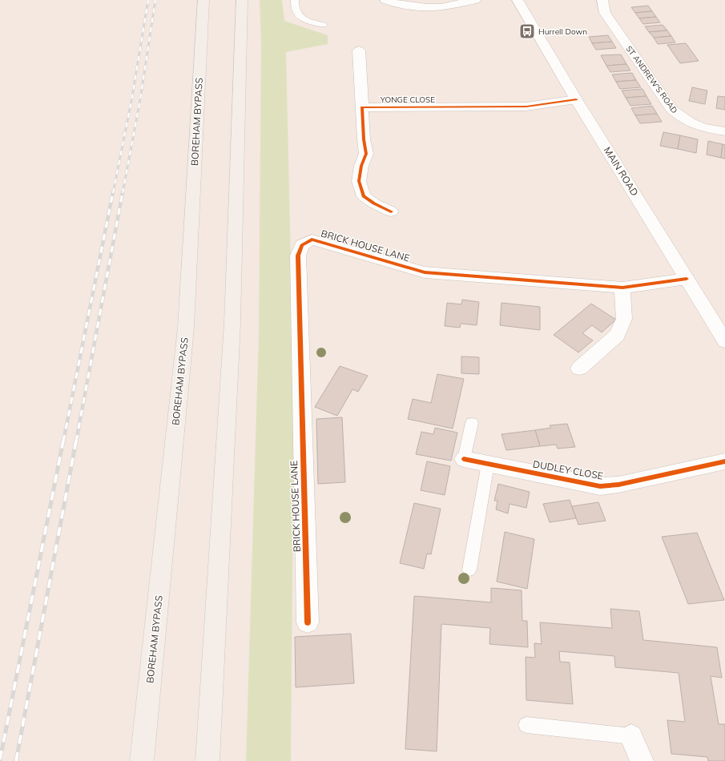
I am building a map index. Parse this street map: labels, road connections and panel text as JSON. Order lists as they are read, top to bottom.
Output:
{
  "streets": {
    "highway": ["BOREHAM BYPASS"],
    "street": [
      "ST ANDREW'S ROAD",
      "YONGE CLOSE",
      "MAIN ROAD",
      "BRICK HOUSE LANE",
      "DUDLEY CLOSE"
    ]
  },
  "crossings": [
    ["YONGE CLOSE", "MAIN ROAD"],
    ["MAIN ROAD", "BRICK HOUSE LANE"]
  ],
  "places": {
    "bus stop": ["Hurrell Down"]
  }
}
